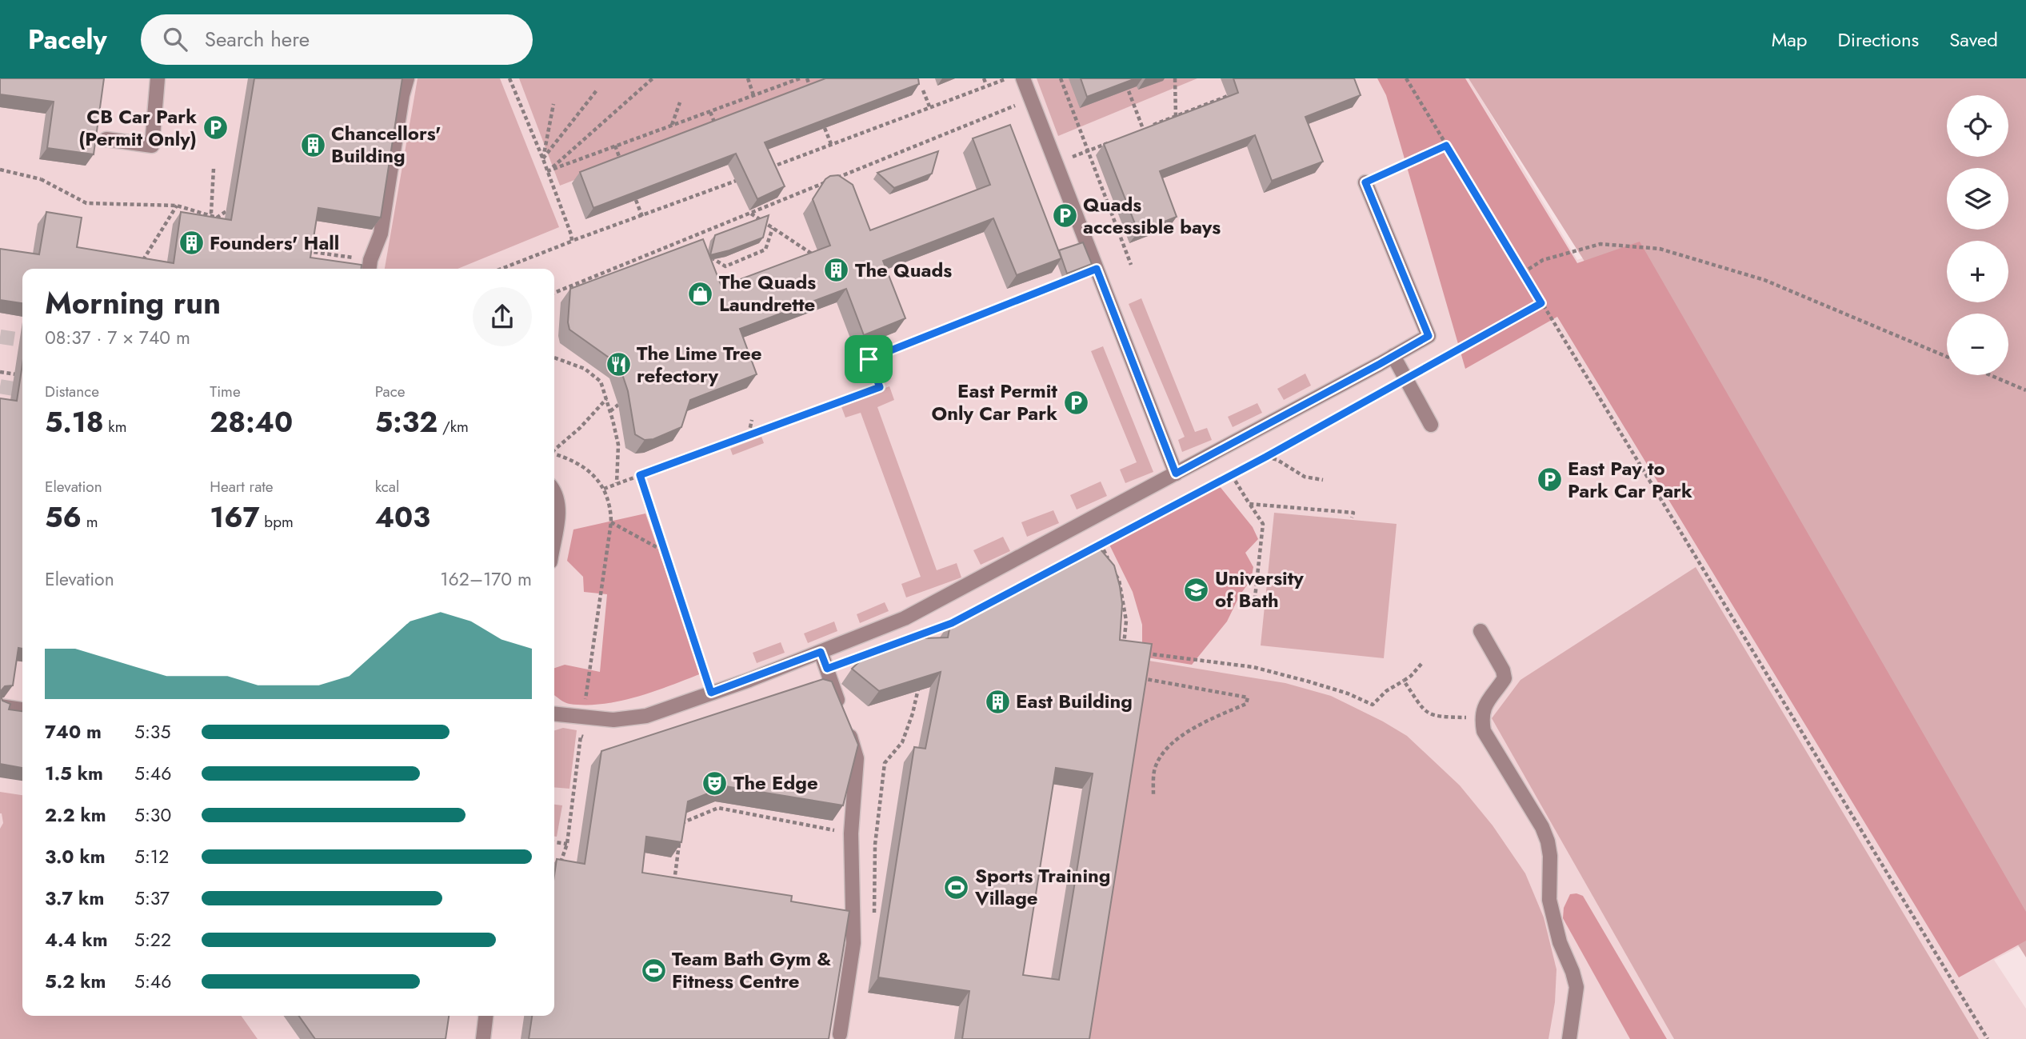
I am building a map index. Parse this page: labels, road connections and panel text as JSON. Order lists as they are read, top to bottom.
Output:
{
  "places": {
    "parking": [
      "CB Car Park (Permit Only)",
      "Quads accessible bays",
      "East Permit Only Car Park",
      "East Pay to Park Car Park"
    ],
    "building": [
      "Chancellors' Building",
      "Founders' Hall",
      "The Quads",
      "East Building"
    ],
    "shop": ["The Quads Laundrette"],
    "restaurant": ["The Lime Tree refectory"],
    "school or university": ["University of Bath"],
    "theatre": ["The Edge"],
    "sports": ["Sports Training Village", "Team Bath Gym & Fitness Centre"]
  },
  "page": {
    "header": "Pacely",
    "search": "Search here",
    "nav": ["Map", "Directions", "Saved"],
    "map_buttons": ["+", "−"],
    "heading": ["Morning run", "08:37 · 7 × 740 m"],
    "stats": [
      ["Distance", "5.18 km"],
      ["Time", "28:40"],
      ["Pace", "5:32 /km"],
      ["Elevation", "56 m"],
      ["Heart rate", "167 bpm"],
      ["kcal", "403"]
    ],
    "chart": ["Elevation", "162–170 m"],
    "list": [
      {
        "name": "740 m",
        "note": "5:35"
      },
      {
        "name": "1.5 km",
        "note": "5:46"
      },
      {
        "name": "2.2 km",
        "note": "5:30"
      },
      {
        "name": "3.0 km",
        "note": "5:12"
      },
      {
        "name": "3.7 km",
        "note": "5:37"
      },
      {
        "name": "4.4 km",
        "note": "5:22"
      },
      {
        "name": "5.2 km",
        "note": "5:46"
      }
    ]
  }
}
